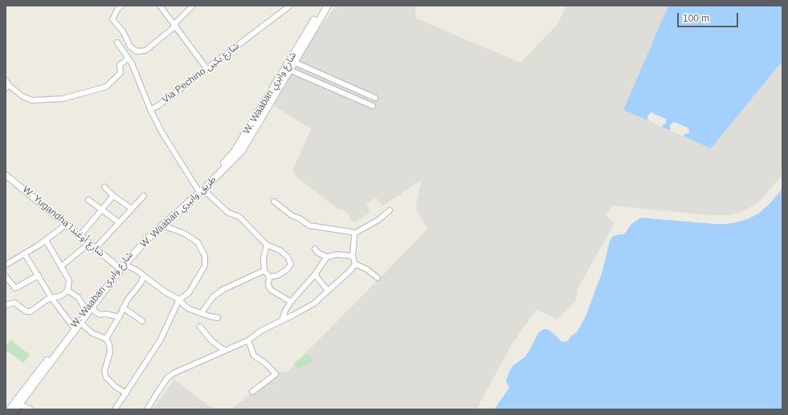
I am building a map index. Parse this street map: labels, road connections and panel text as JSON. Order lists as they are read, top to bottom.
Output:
{
  "streets": {
    "main road": ["W. Waabari شارع وابري", "W. Waabari طريق وابيري"],
    "street": ["Via Pechino شارع بكين", "W. Yugandha شارع أوغندا"]
  },
  "crossings": [
    ["W. Waabari شارع وابري", "W. Waabari طريق وابيري"],
    ["W. Waabari شارع وابري", "W. Yugandha شارع أوغندا"],
    ["W. Waabari طريق وابيري", "W. Yugandha شارع أوغندا"]
  ],
  "scale_bar": "100 m"
}
